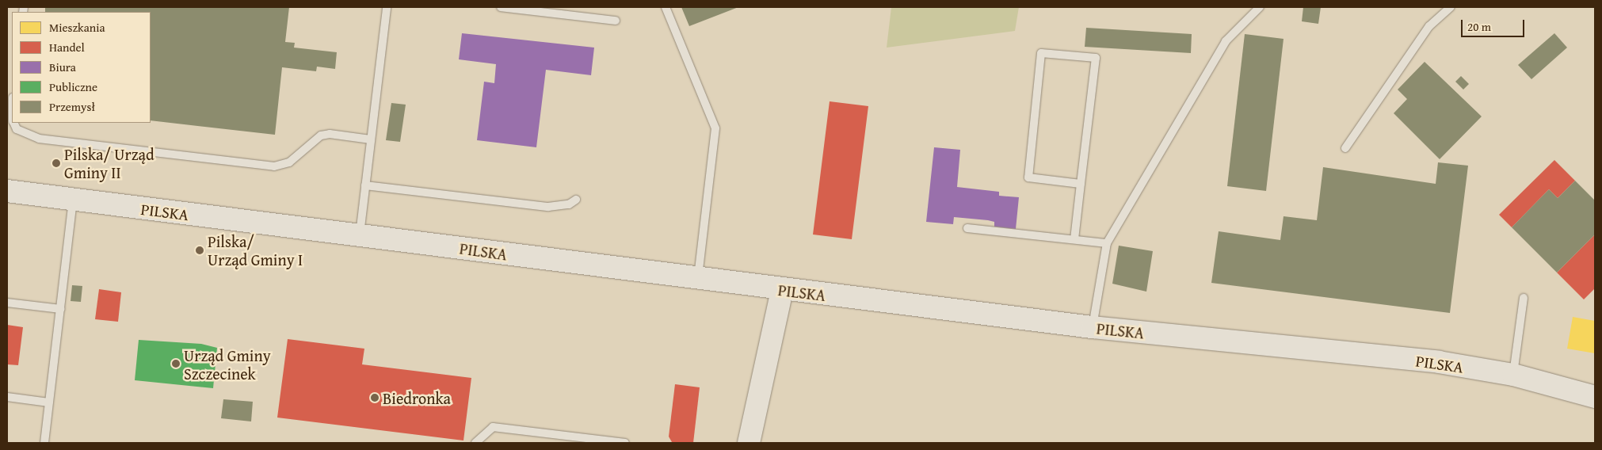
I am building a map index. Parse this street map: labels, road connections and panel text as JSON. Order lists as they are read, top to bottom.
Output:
{
  "streets": {
    "street": ["PILSKA"]
  },
  "places": [
    "Pilska/ Urząd Gminy II",
    "Pilska/ Urząd Gminy I",
    "Urząd Gminy Szczecinek",
    "Biedronka"
  ],
  "legend": [
    "Mieszkania",
    "Handel",
    "Biura",
    "Publiczne",
    "Przemysł"
  ],
  "scale_bar": "20 m"
}
